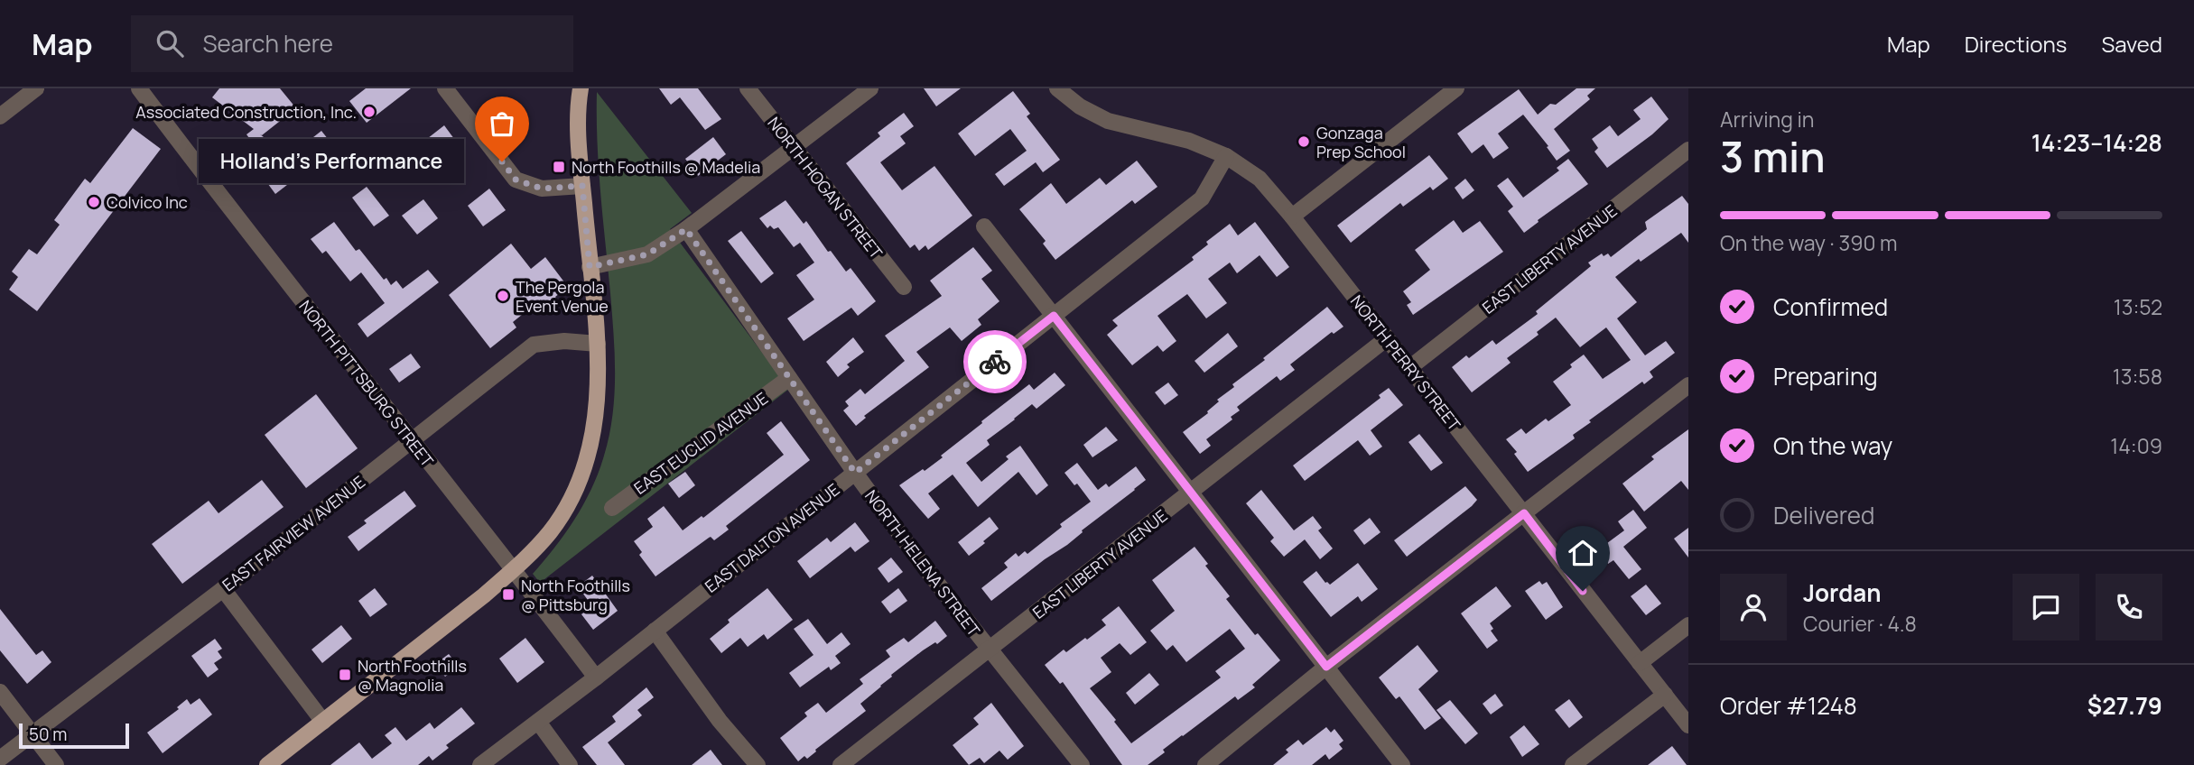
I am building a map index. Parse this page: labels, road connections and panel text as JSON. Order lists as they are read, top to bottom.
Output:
{
  "streets": {
    "street": [
      "NORTH HOGAN STREET",
      "EAST LIBERTY AVENUE",
      "NORTH PERRY STREET",
      "NORTH PITTSBURG STREET",
      "EAST EUCLID AVENUE",
      "EAST FAIRVIEW AVENUE",
      "EAST DALTON AVENUE",
      "NORTH HELENA STREET"
    ]
  },
  "crossings": [
    ["EAST LIBERTY AVENUE", "NORTH PERRY STREET"],
    ["EAST LIBERTY AVENUE", "NORTH HELENA STREET"],
    ["NORTH PERRY STREET", "EAST DALTON AVENUE"],
    ["NORTH PITTSBURG STREET", "EAST FAIRVIEW AVENUE"],
    ["NORTH PITTSBURG STREET", "EAST DALTON AVENUE"],
    ["EAST EUCLID AVENUE", "NORTH HELENA STREET"],
    ["EAST DALTON AVENUE", "NORTH HELENA STREET"]
  ],
  "places": {
    "other": [
      "Associated Construction, Inc.",
      "Gonzaga Prep School",
      "Holland's Performance",
      "Colvico Inc",
      "The Pergola Event Venue"
    ],
    "transit": ["North Foothills @ Madelia", "North Foothills @ Pittsburg", "North Foothills @ Magnolia"]
  },
  "scale_bar": "50 m",
  "page": {
    "header": "Map",
    "search": "Search here",
    "nav": ["Map", "Directions", "Saved"],
    "heading": ["3 min", "Arriving in", "14:23–14:28"],
    "panel": [
      "Jordan",
      "Courier · 4.8",
      "Order #1248",
      "$27.79"
    ],
    "bubble": "Holland's Performance",
    "bar": "On the way · 390 m",
    "list": [
      ["Confirmed", "13:52"],
      ["Preparing", "13:58"],
      ["On the way", "14:09"],
      "Delivered"
    ],
    "scale": "50 m"
  }
}
